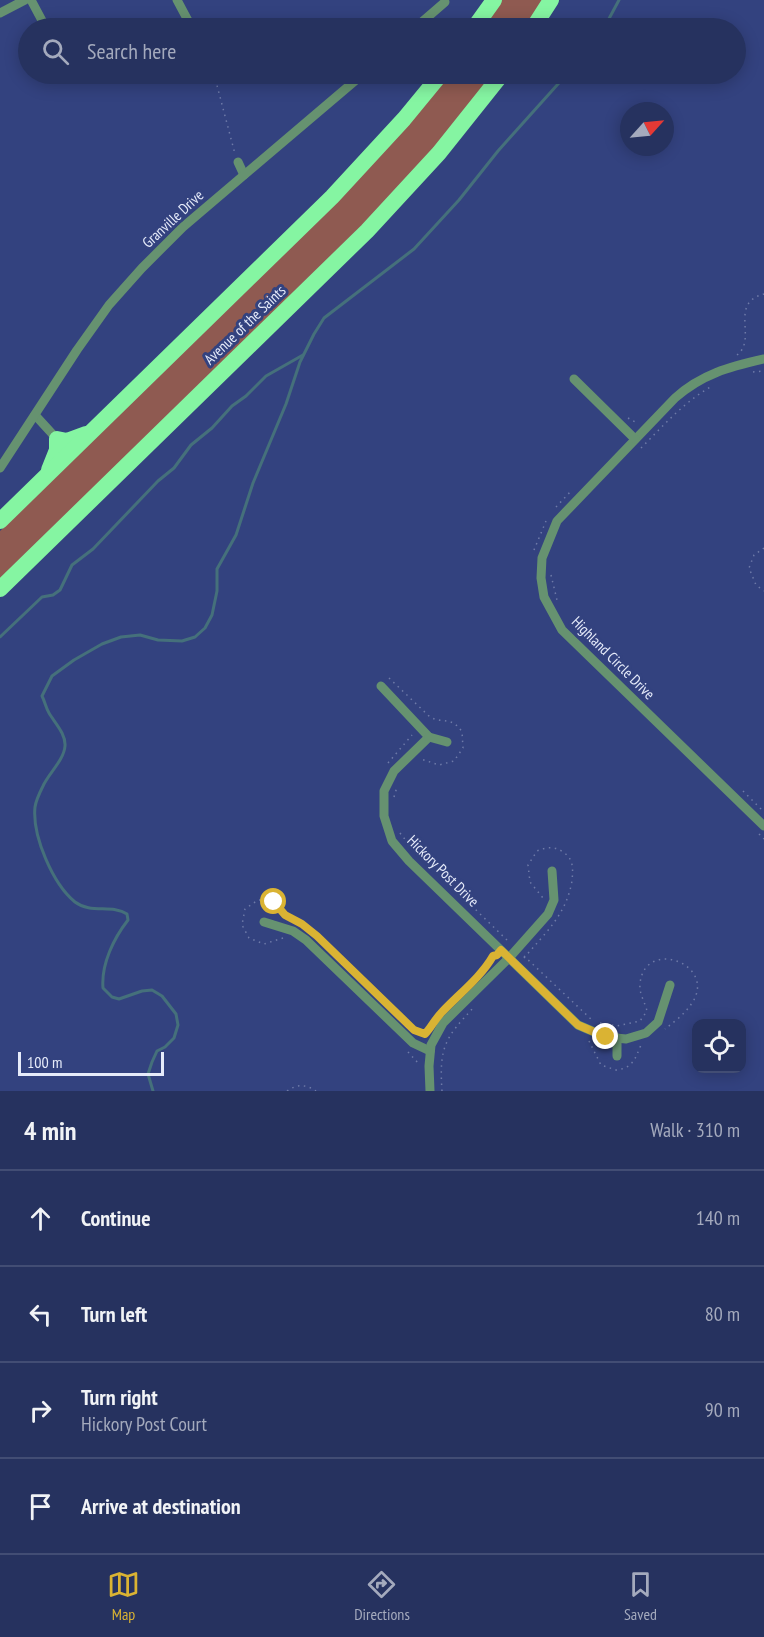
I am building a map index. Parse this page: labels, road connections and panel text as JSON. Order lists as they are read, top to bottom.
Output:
{
  "streets": {
    "highway": ["Avenue of the Saints"],
    "street": ["Granville Drive", "Highland Circle Drive", "Hickory Post Drive"]
  },
  "scale_bar": "100 m",
  "north": "top right",
  "page": {
    "search": "Search here",
    "scale": "100 m",
    "heading": ["4 min", "Walk · 310 m"],
    "list": [
      ["Continue", "140 m"],
      ["Turn left", "80 m"],
      ["Turn right", "Hickory Post Court", "90 m"],
      "Arrive at destination"
    ],
    "nav": ["Map", "Directions", "Saved"]
  }
}
